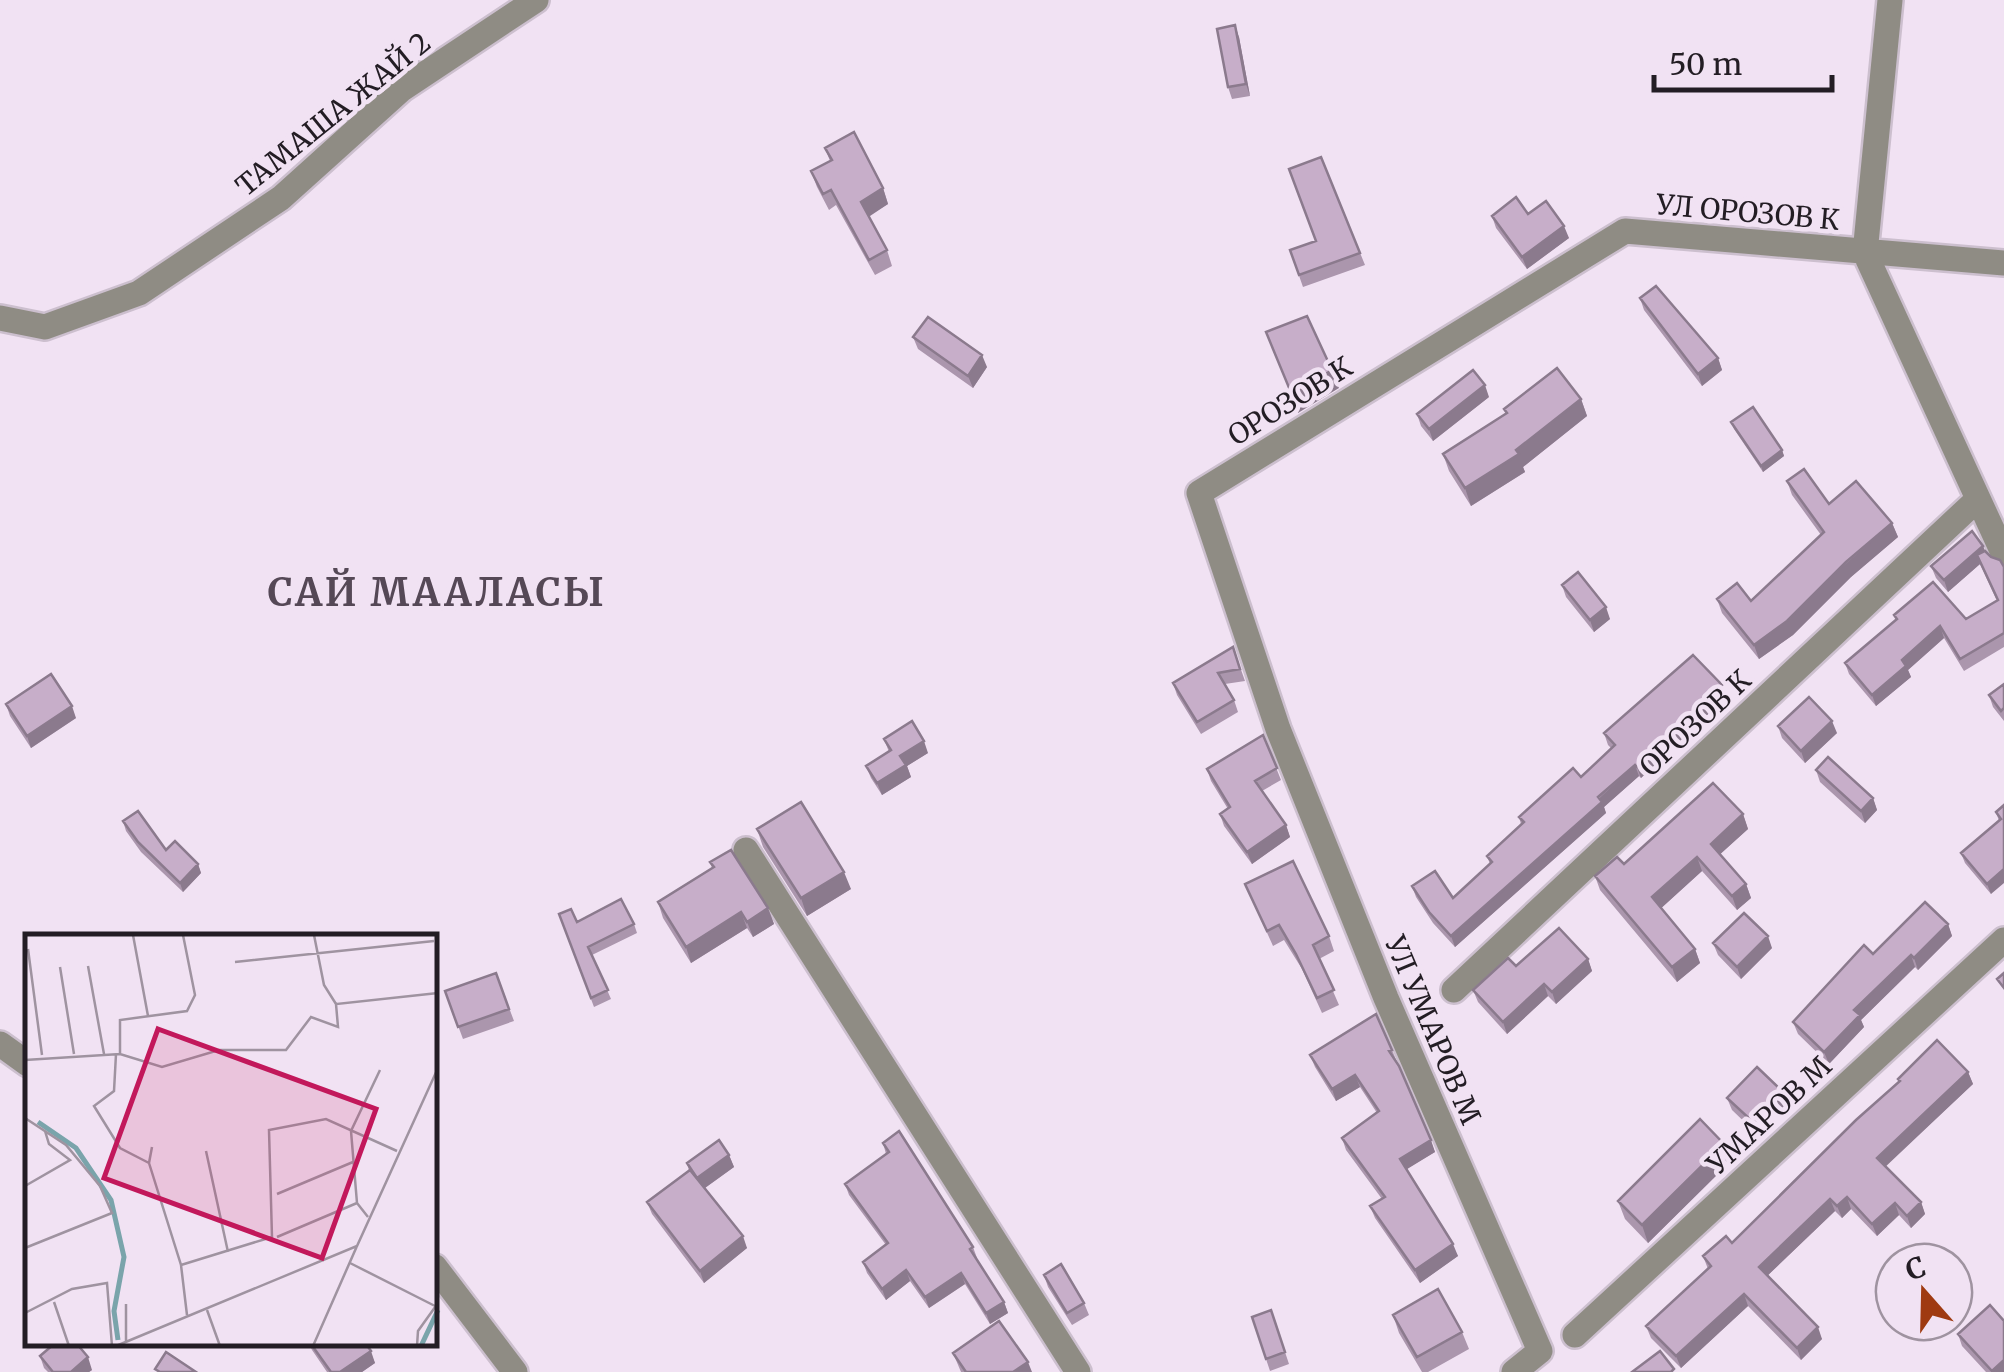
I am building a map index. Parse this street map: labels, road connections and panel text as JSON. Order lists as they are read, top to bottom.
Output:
{
  "streets": {
    "street": [
      "ТАМАША ЖАЙ 2",
      "УЛ ОРОЗОВ К",
      "ОРОЗОВ К",
      "УЛ УМАРОВ М",
      "УМАРОВ М"
    ]
  },
  "crossings": [
    ["УЛ ОРОЗОВ К", "ОРОЗОВ К"],
    ["ОРОЗОВ К", "УЛ УМАРОВ М"]
  ],
  "districts": ["САЙ МААЛАСЫ"],
  "scale_bar": "50 m",
  "north": "top"
}
